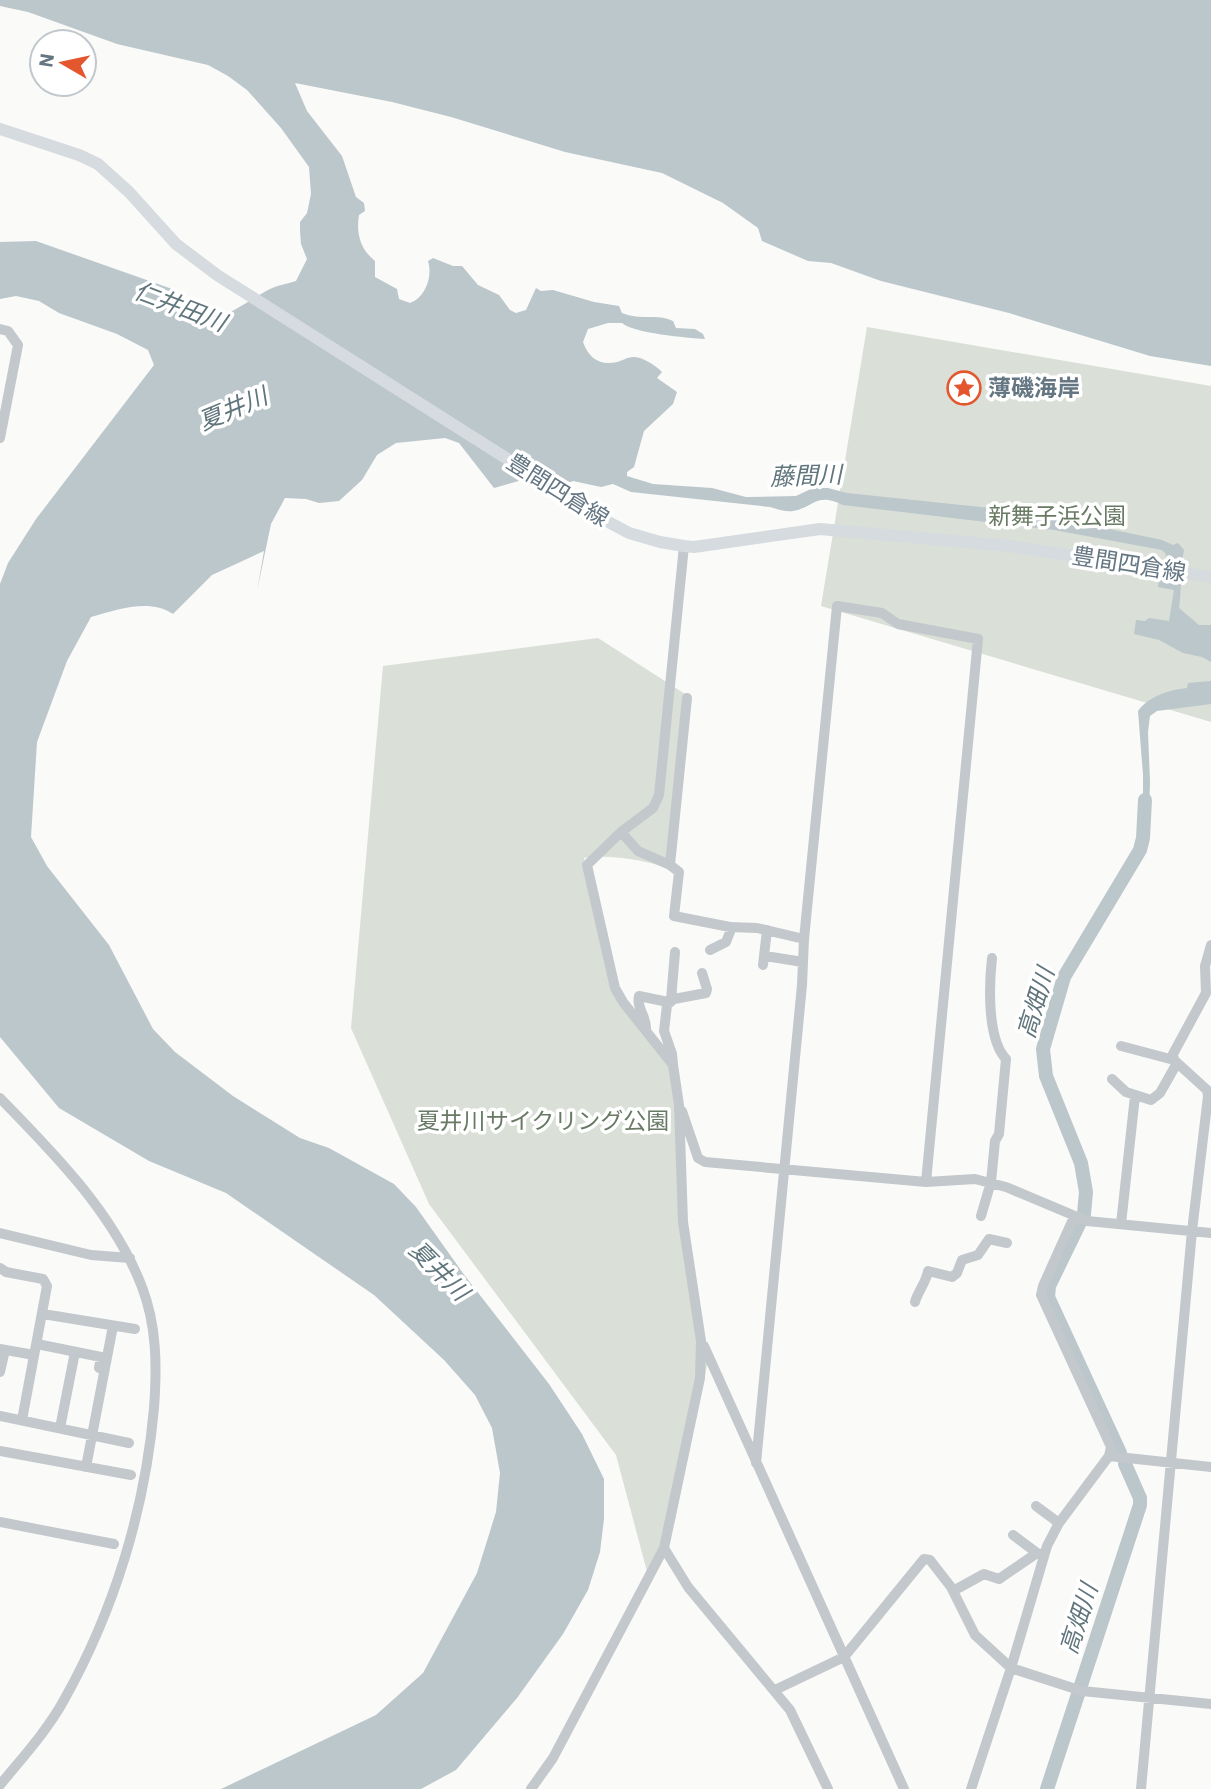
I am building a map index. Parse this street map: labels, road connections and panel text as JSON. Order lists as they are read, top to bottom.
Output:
{
  "streets": {
    "main road": ["豊間四倉線"]
  },
  "water": [
    "仁井田川",
    "夏井川",
    "藤間川",
    "高畑川"
  ],
  "parks": ["新舞子浜公園", "夏井川サイクリング公園"],
  "places": {
    "place": ["薄磯海岸"]
  },
  "north": "left"
}
